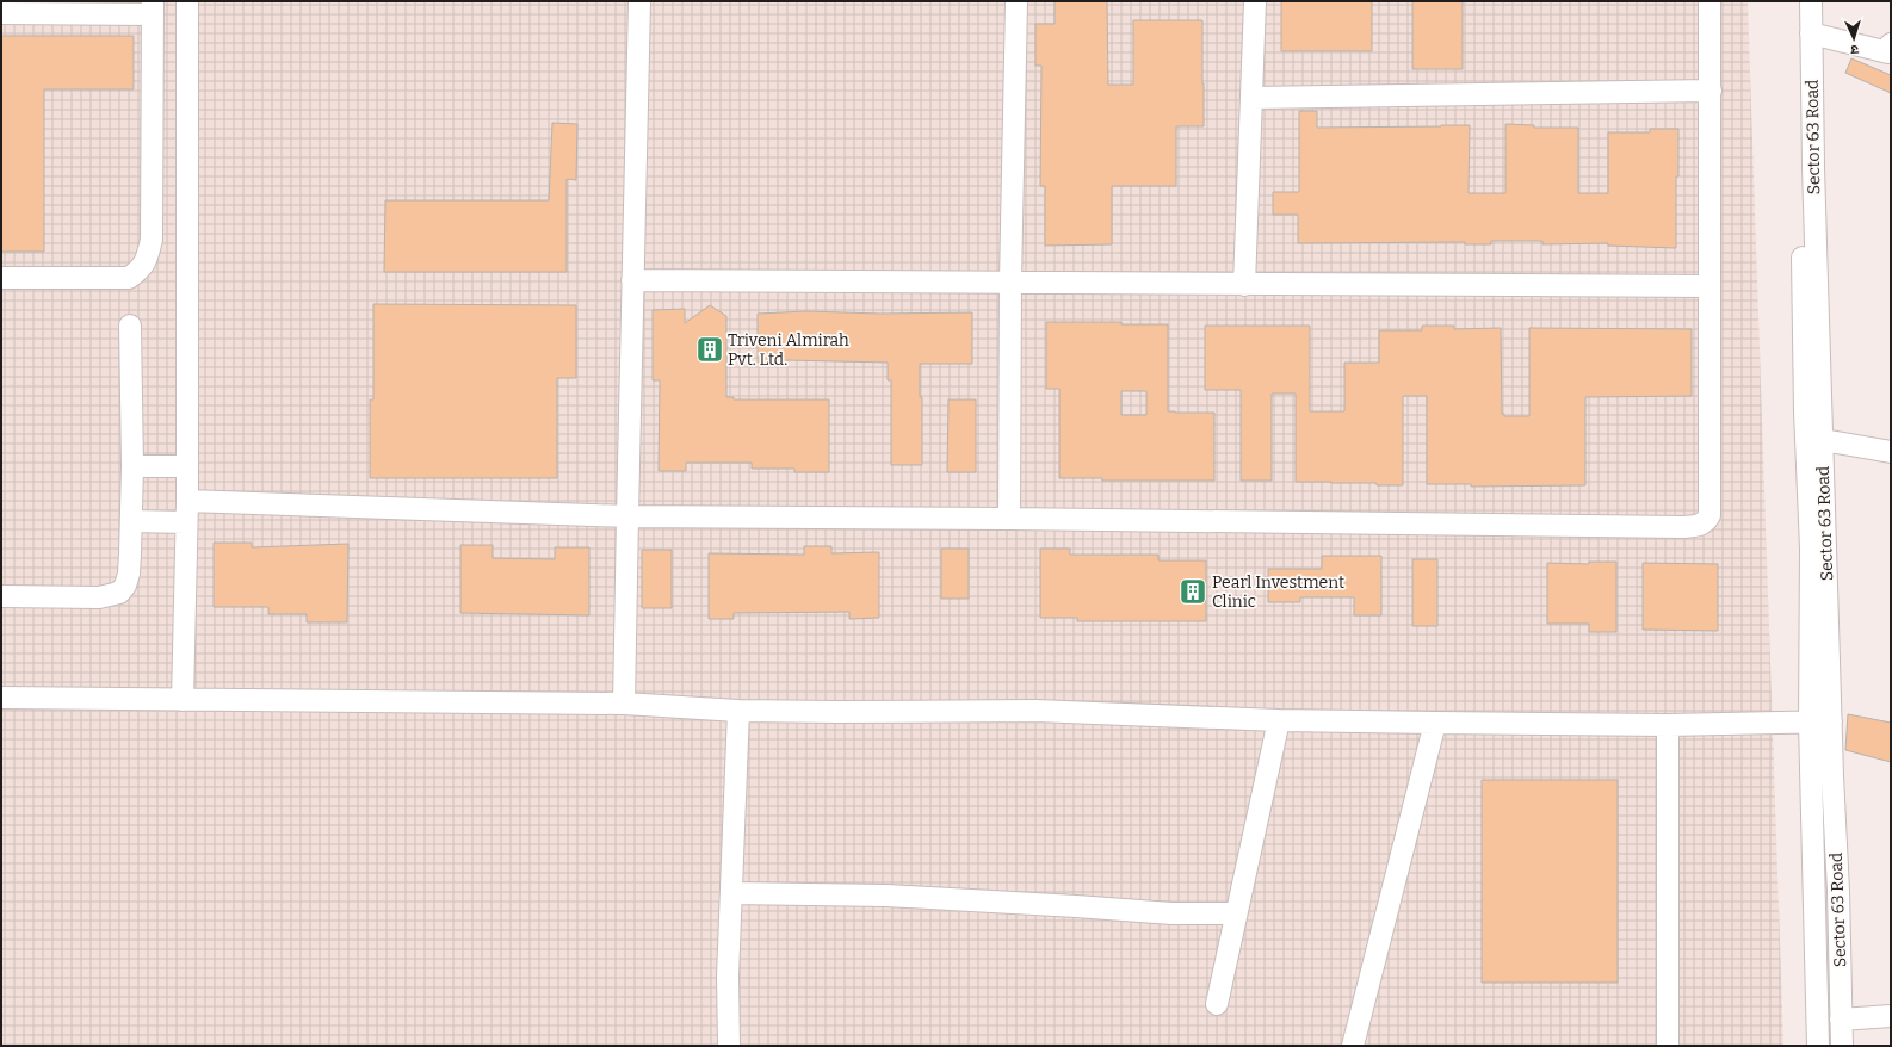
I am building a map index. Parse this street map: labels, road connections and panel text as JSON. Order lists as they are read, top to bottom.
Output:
{
  "streets": {
    "street": ["Sector 63 Road"]
  },
  "places": {
    "building": ["Triveni Almirah Pvt. Ltd.", "Pearl Investment Clinic"]
  },
  "north": "bottom"
}
